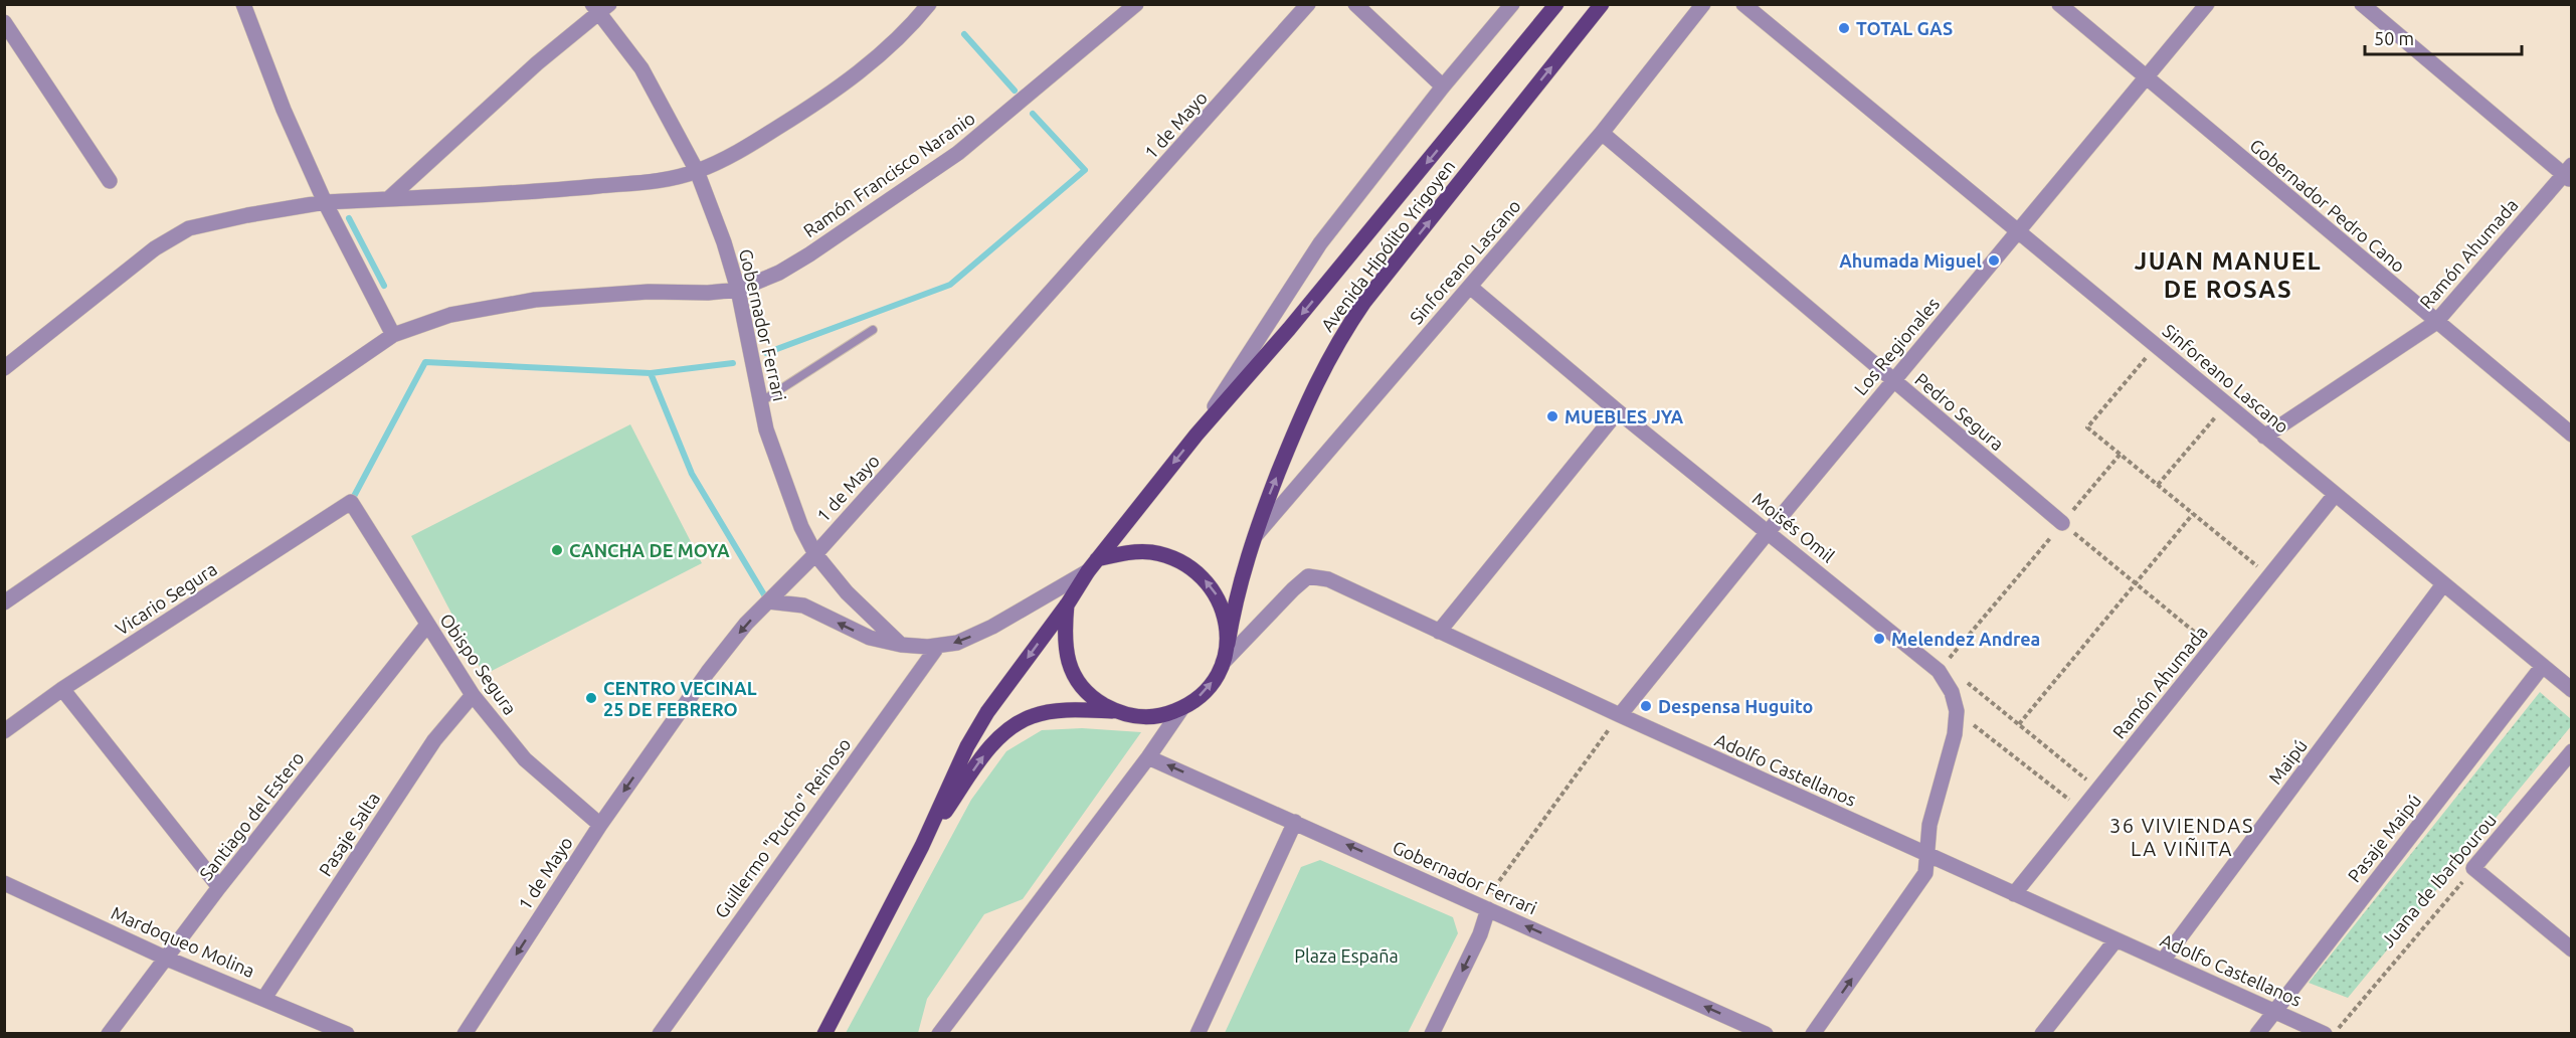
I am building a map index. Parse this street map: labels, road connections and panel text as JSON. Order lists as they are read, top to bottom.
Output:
{
  "streets": {
    "main road": ["Avenida Hipólito Yrigoyen"],
    "street": [
      "1 de Mayo",
      "Ramón Francisco Naranio",
      "Gobernador Pedro Cano",
      "Ramón Ahumada",
      "Sinforeano Lascano",
      "Gobernador Ferrari",
      "Los Regionales",
      "Pedro Segura",
      "Moisés Omil",
      "Vicario Segura",
      "Obispo Segura",
      "Maipú",
      "Adolfo Castellanos",
      "Santiago del Estero",
      "Guillermo \"Pucho\" Reinoso",
      "Pasaje Salta",
      "Pasaje Maipú",
      "Juana de Ibarbourou",
      "Mardoqueo Molina"
    ]
  },
  "crossings": [
    ["1 de Mayo", "Gobernador Ferrari"],
    ["1 de Mayo", "Obispo Segura"],
    ["Ramón Francisco Naranio", "Gobernador Ferrari"],
    ["Gobernador Pedro Cano", "Ramón Ahumada"],
    ["Gobernador Pedro Cano", "Los Regionales"],
    ["Avenida Hipólito Yrigoyen", "Sinforeano Lascano"],
    ["Avenida Hipólito Yrigoyen", "Adolfo Castellanos"],
    ["Ramón Ahumada", "Sinforeano Lascano"],
    ["Ramón Ahumada", "Adolfo Castellanos"],
    ["Sinforeano Lascano", "Los Regionales"],
    ["Sinforeano Lascano", "Pedro Segura"],
    ["Sinforeano Lascano", "Moisés Omil"],
    ["Sinforeano Lascano", "Maipú"],
    ["Sinforeano Lascano", "Pasaje Maipú"],
    ["Los Regionales", "Pedro Segura"],
    ["Los Regionales", "Moisés Omil"],
    ["Los Regionales", "Adolfo Castellanos"],
    ["Vicario Segura", "Obispo Segura"],
    ["Obispo Segura", "Santiago del Estero"],
    ["Obispo Segura", "Pasaje Salta"],
    ["Maipú", "Adolfo Castellanos"],
    ["Adolfo Castellanos", "Pasaje Maipú"],
    ["Santiago del Estero", "Mardoqueo Molina"],
    ["Pasaje Salta", "Mardoqueo Molina"]
  ],
  "one_way": ["1 de Mayo", "Gobernador Ferrari"],
  "districts": ["JUAN MANUEL DE ROSAS", "36 VIVIENDAS LA VIÑITA"],
  "parks": ["Plaza España"],
  "places": [
    "TOTAL GAS",
    "Ahumada Miguel",
    "MUEBLES JYA",
    "CANCHA DE MOYA",
    "Melendez Andrea",
    "CENTRO VECINAL 25 DE FEBRERO",
    "Despensa Huguito"
  ],
  "scale_bar": "50 m"
}
